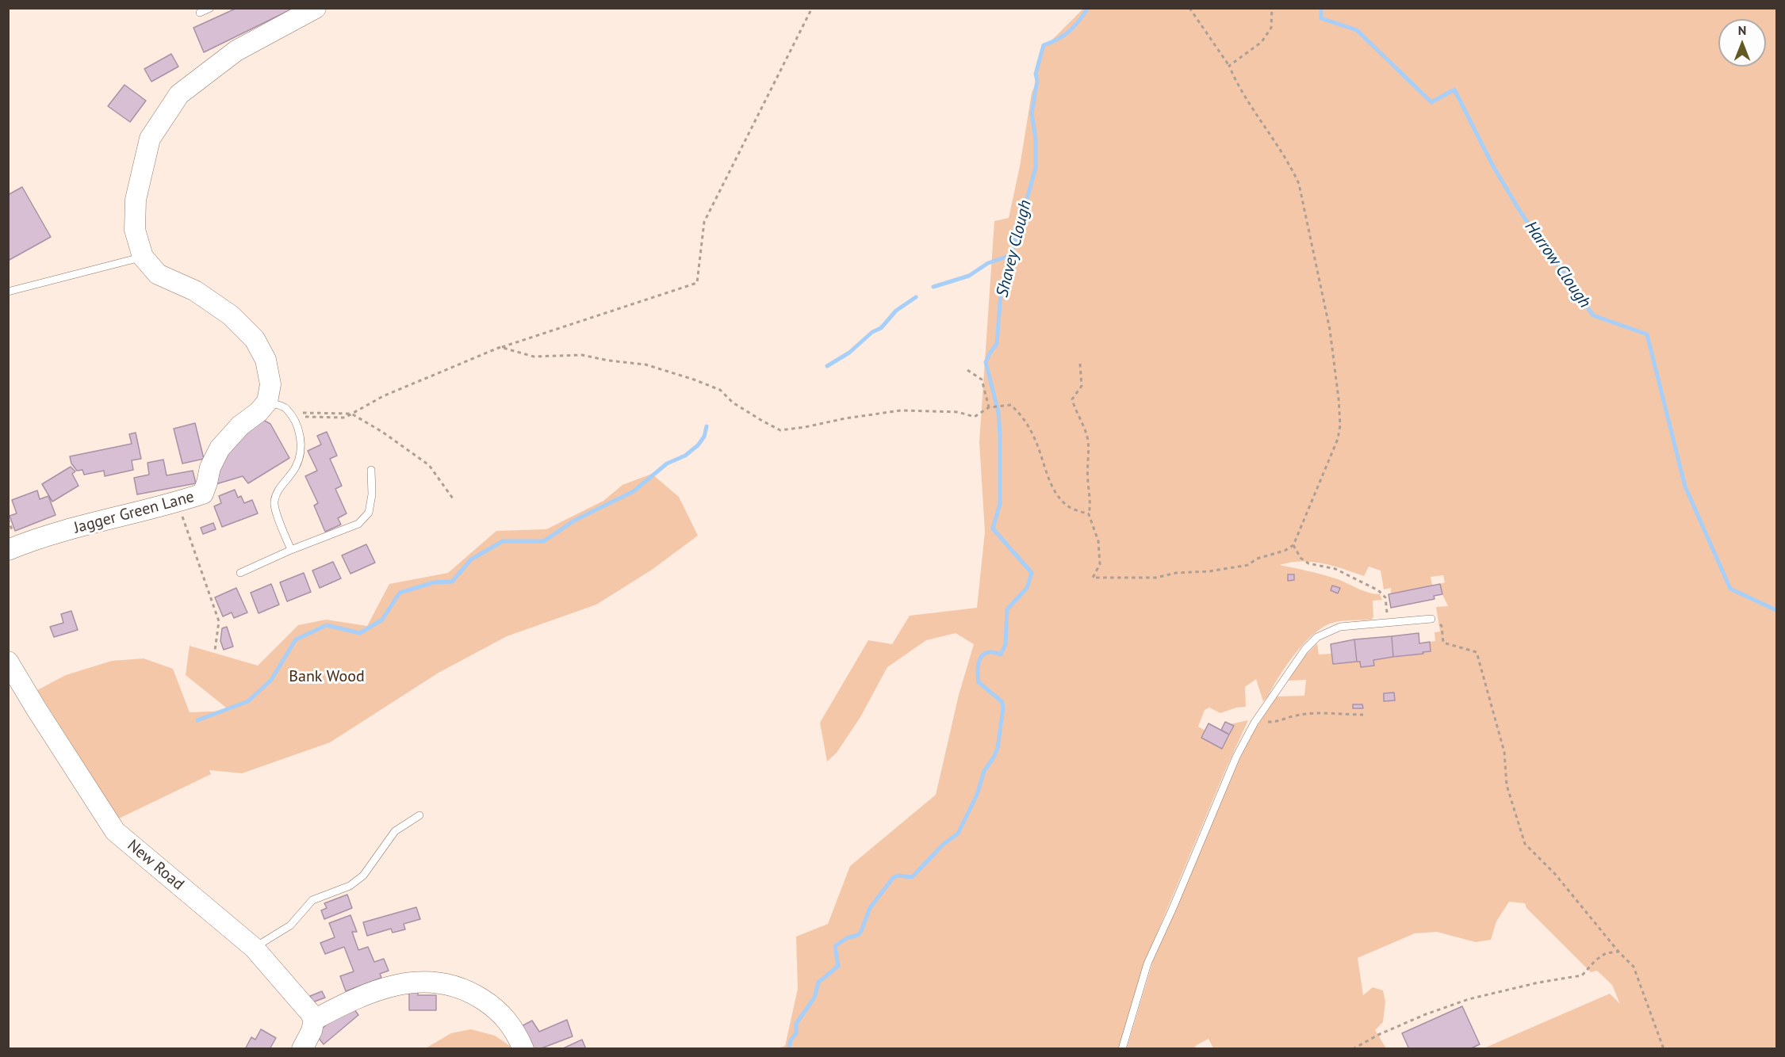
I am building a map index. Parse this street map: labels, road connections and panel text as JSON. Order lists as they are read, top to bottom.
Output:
{
  "streets": {
    "street": ["Jagger Green Lane", "New Road"]
  },
  "water": ["Shavey Clough", "Harrow Clough"],
  "parks": ["Bank Wood"],
  "north": "top"
}
